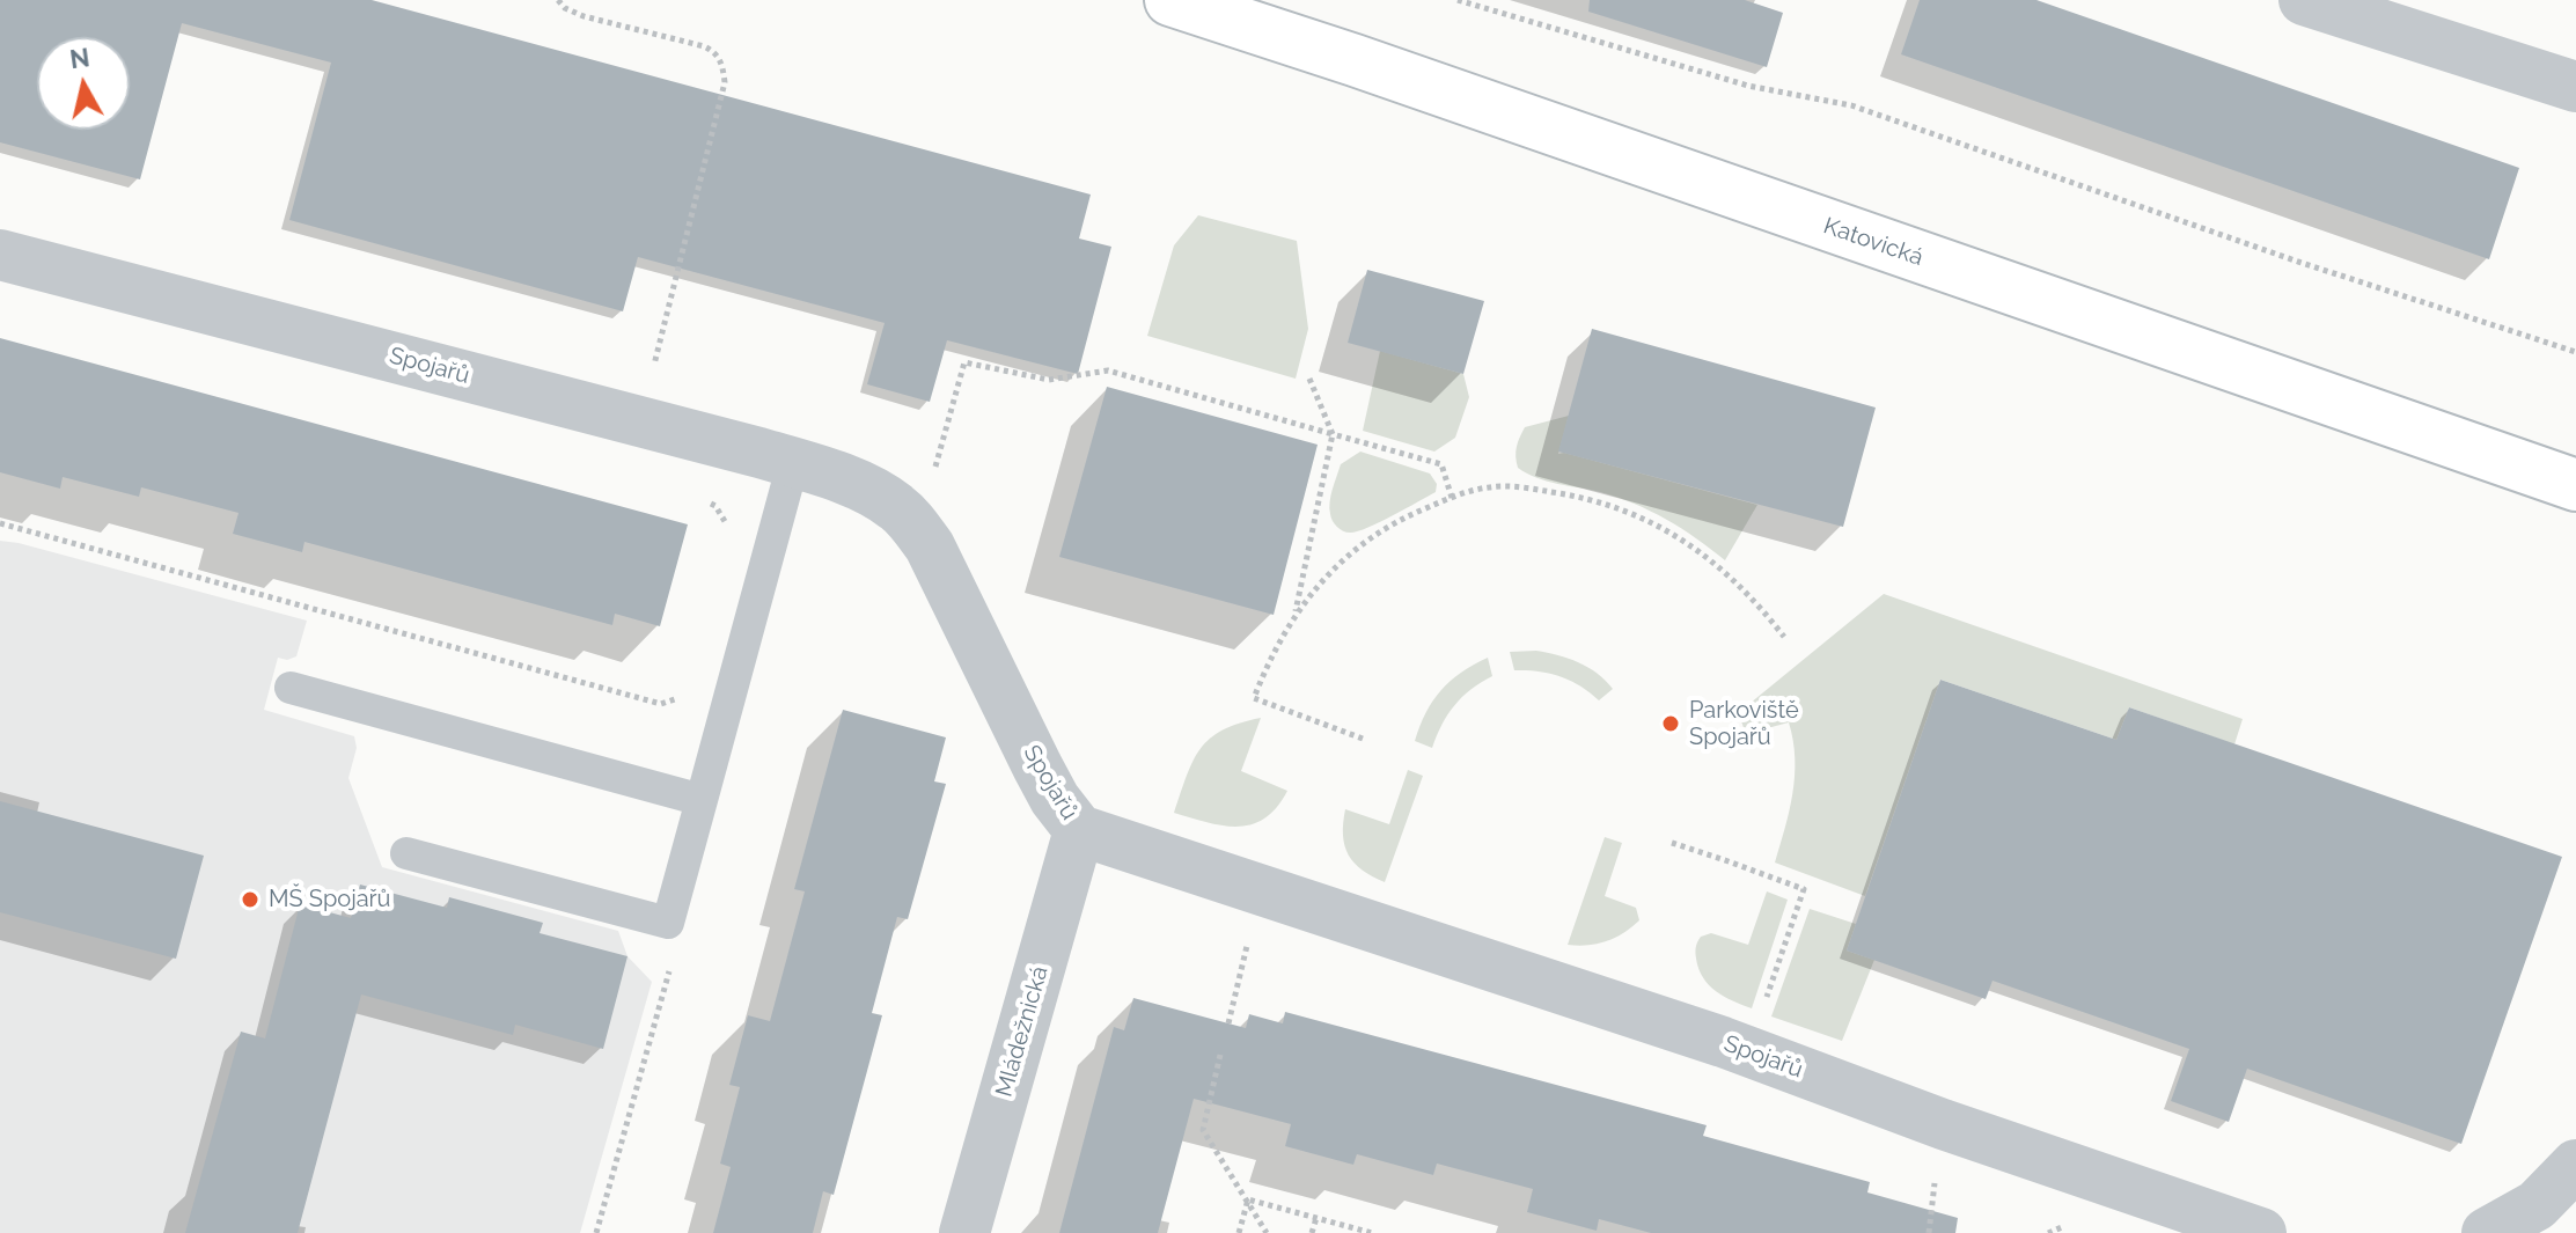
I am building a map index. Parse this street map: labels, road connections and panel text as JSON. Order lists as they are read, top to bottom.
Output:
{
  "streets": {
    "main road": ["Katovická"],
    "street": ["Spojařů", "Mládežnická"]
  },
  "crossings": [
    ["Spojařů", "Mládežnická"]
  ],
  "places": ["Parkoviště Spojařů", "MŠ Spojařů"],
  "north": "top"
}
